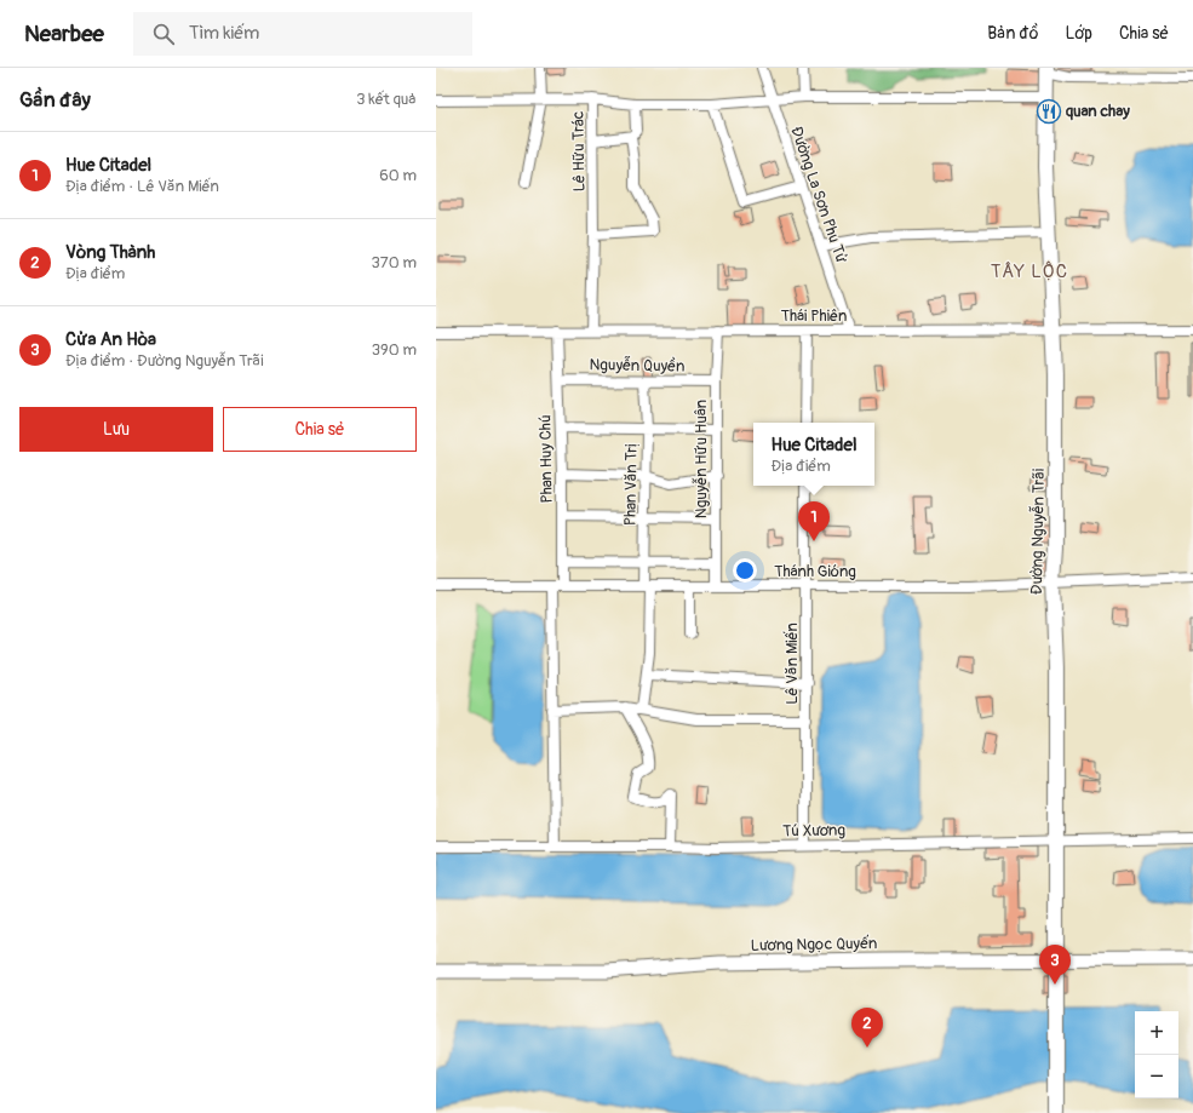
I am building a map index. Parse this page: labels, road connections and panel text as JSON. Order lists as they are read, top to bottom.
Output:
{
  "streets": {
    "main road": ["Đường Nguyễn Trãi"],
    "street": [
      "Lê Hữu Trác",
      "Đường La Sơn Phu Tử",
      "Thái Phiên",
      "Nguyễn Quyền",
      "Phan Huy Chú",
      "Nguyễn Hữu Huân",
      "Phan Văn Trị",
      "Thánh Gióng",
      "Lê Văn Miến",
      "Tú Xương",
      "Lương Ngọc Quyến"
    ]
  },
  "crossings": [
    ["Lê Hữu Trác", "Thái Phiên"],
    ["Đường La Sơn Phu Tử", "Thái Phiên"],
    ["Thái Phiên", "Phan Huy Chú"],
    ["Thái Phiên", "Nguyễn Hữu Huân"],
    ["Thái Phiên", "Đường Nguyễn Trãi"],
    ["Nguyễn Quyền", "Phan Huy Chú"],
    ["Nguyễn Quyền", "Nguyễn Hữu Huân"],
    ["Nguyễn Quyền", "Phan Văn Trị"],
    ["Phan Huy Chú", "Thánh Gióng"],
    ["Phan Huy Chú", "Tú Xương"],
    ["Nguyễn Hữu Huân", "Thánh Gióng"],
    ["Phan Văn Trị", "Thánh Gióng"],
    ["Đường Nguyễn Trãi", "Thánh Gióng"],
    ["Đường Nguyễn Trãi", "Tú Xương"],
    ["Đường Nguyễn Trãi", "Lương Ngọc Quyến"],
    ["Thánh Gióng", "Lê Văn Miến"],
    ["Lê Văn Miến", "Tú Xương"]
  ],
  "districts": ["TÂY LỘC"],
  "places": {
    "restaurant": ["quan chay"]
  },
  "page": {
    "header": "Nearbee",
    "search": "Tìm kiếm",
    "nav": ["Bản đồ", "Lớp", "Chia sẻ"],
    "heading": ["Gần đây", "3 kết quả"],
    "list": [
      {
        "mark": "1",
        "name": "Hue Citadel",
        "note": "Địa điểm · Lê Văn Miến",
        "value": "60 m"
      },
      {
        "mark": "2",
        "name": "Vòng Thành",
        "note": "Địa điểm",
        "value": "370 m"
      },
      {
        "mark": "3",
        "name": "Cửa An Hòa",
        "note": "Địa điểm · Đường Nguyễn Trãi",
        "value": "390 m"
      }
    ],
    "buttons": ["Lưu", "Chia sẻ"],
    "popup": ["Hue Citadel", "Địa điểm"],
    "pins": ["1", "3", "2"],
    "map_buttons": ["+", "−"]
  }
}
